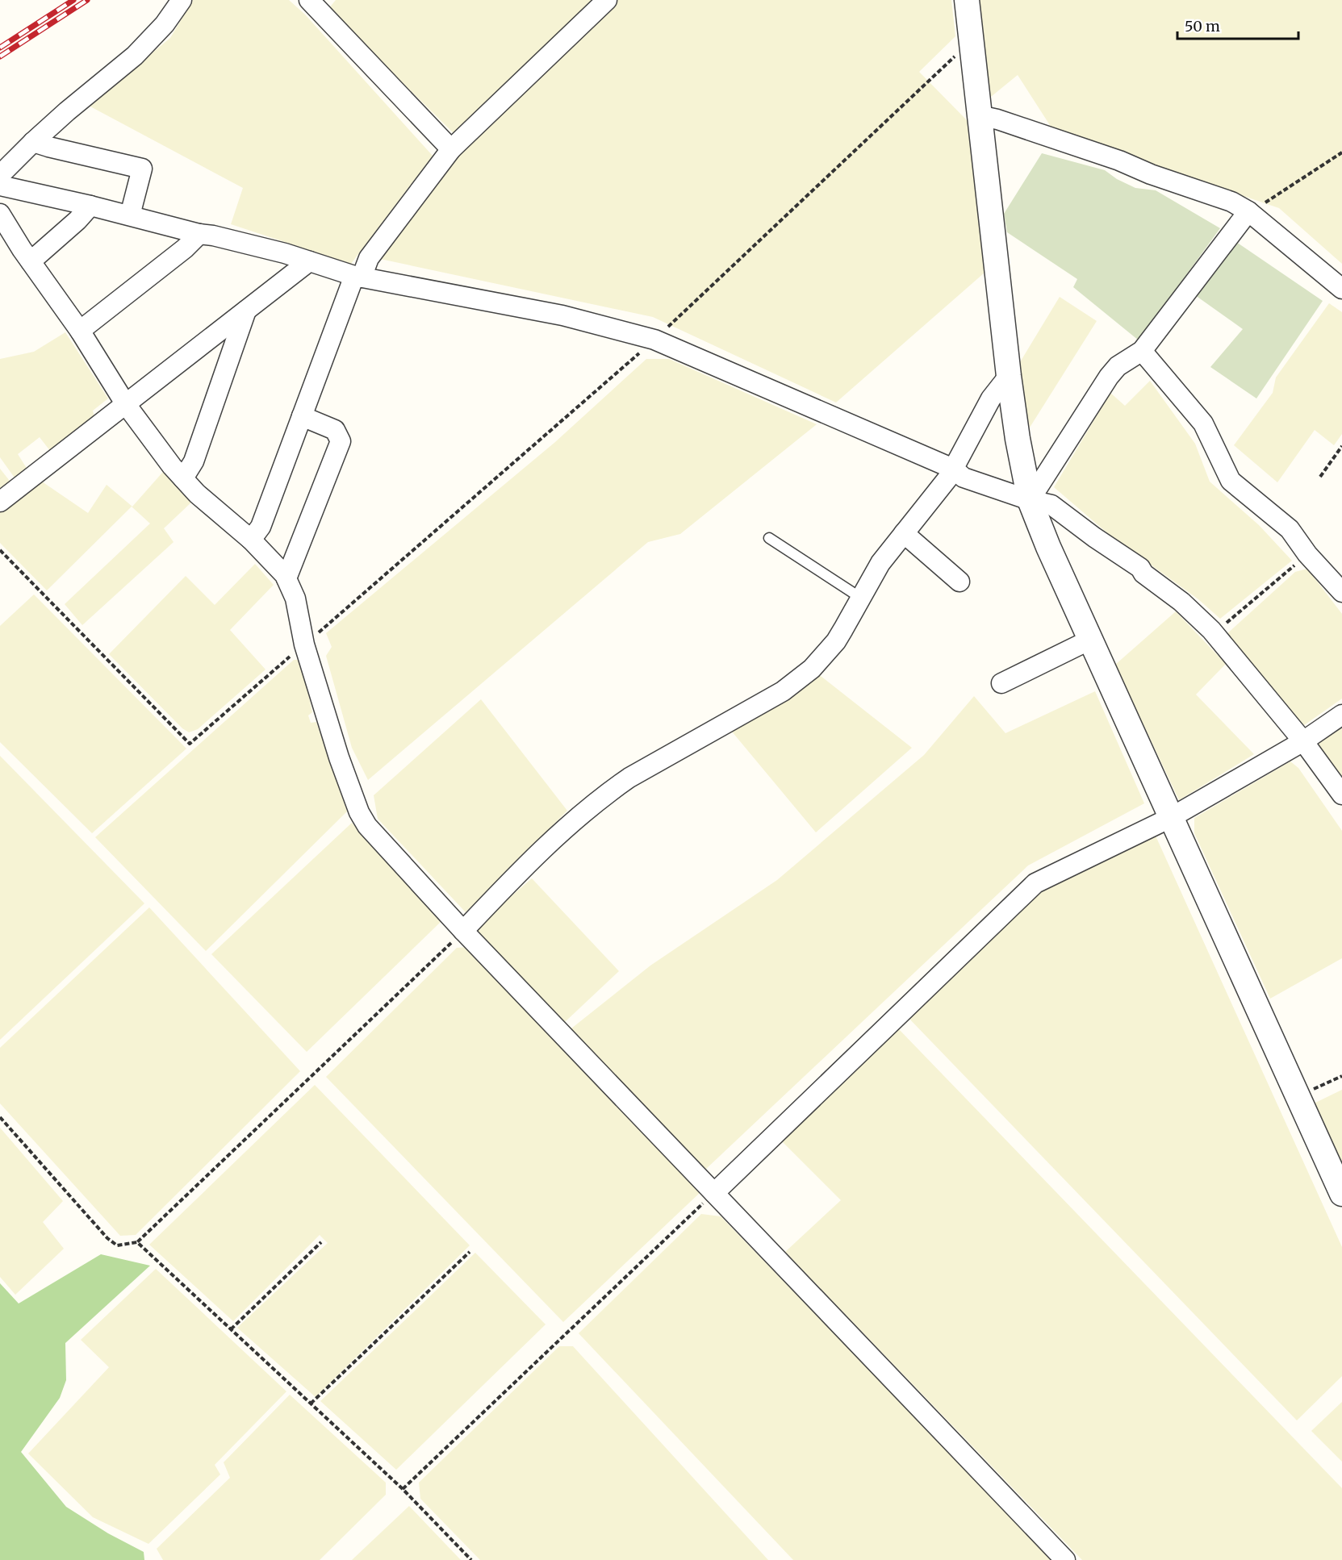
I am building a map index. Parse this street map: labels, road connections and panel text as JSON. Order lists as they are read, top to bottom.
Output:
{
  "scale_bar": "50 m"
}
